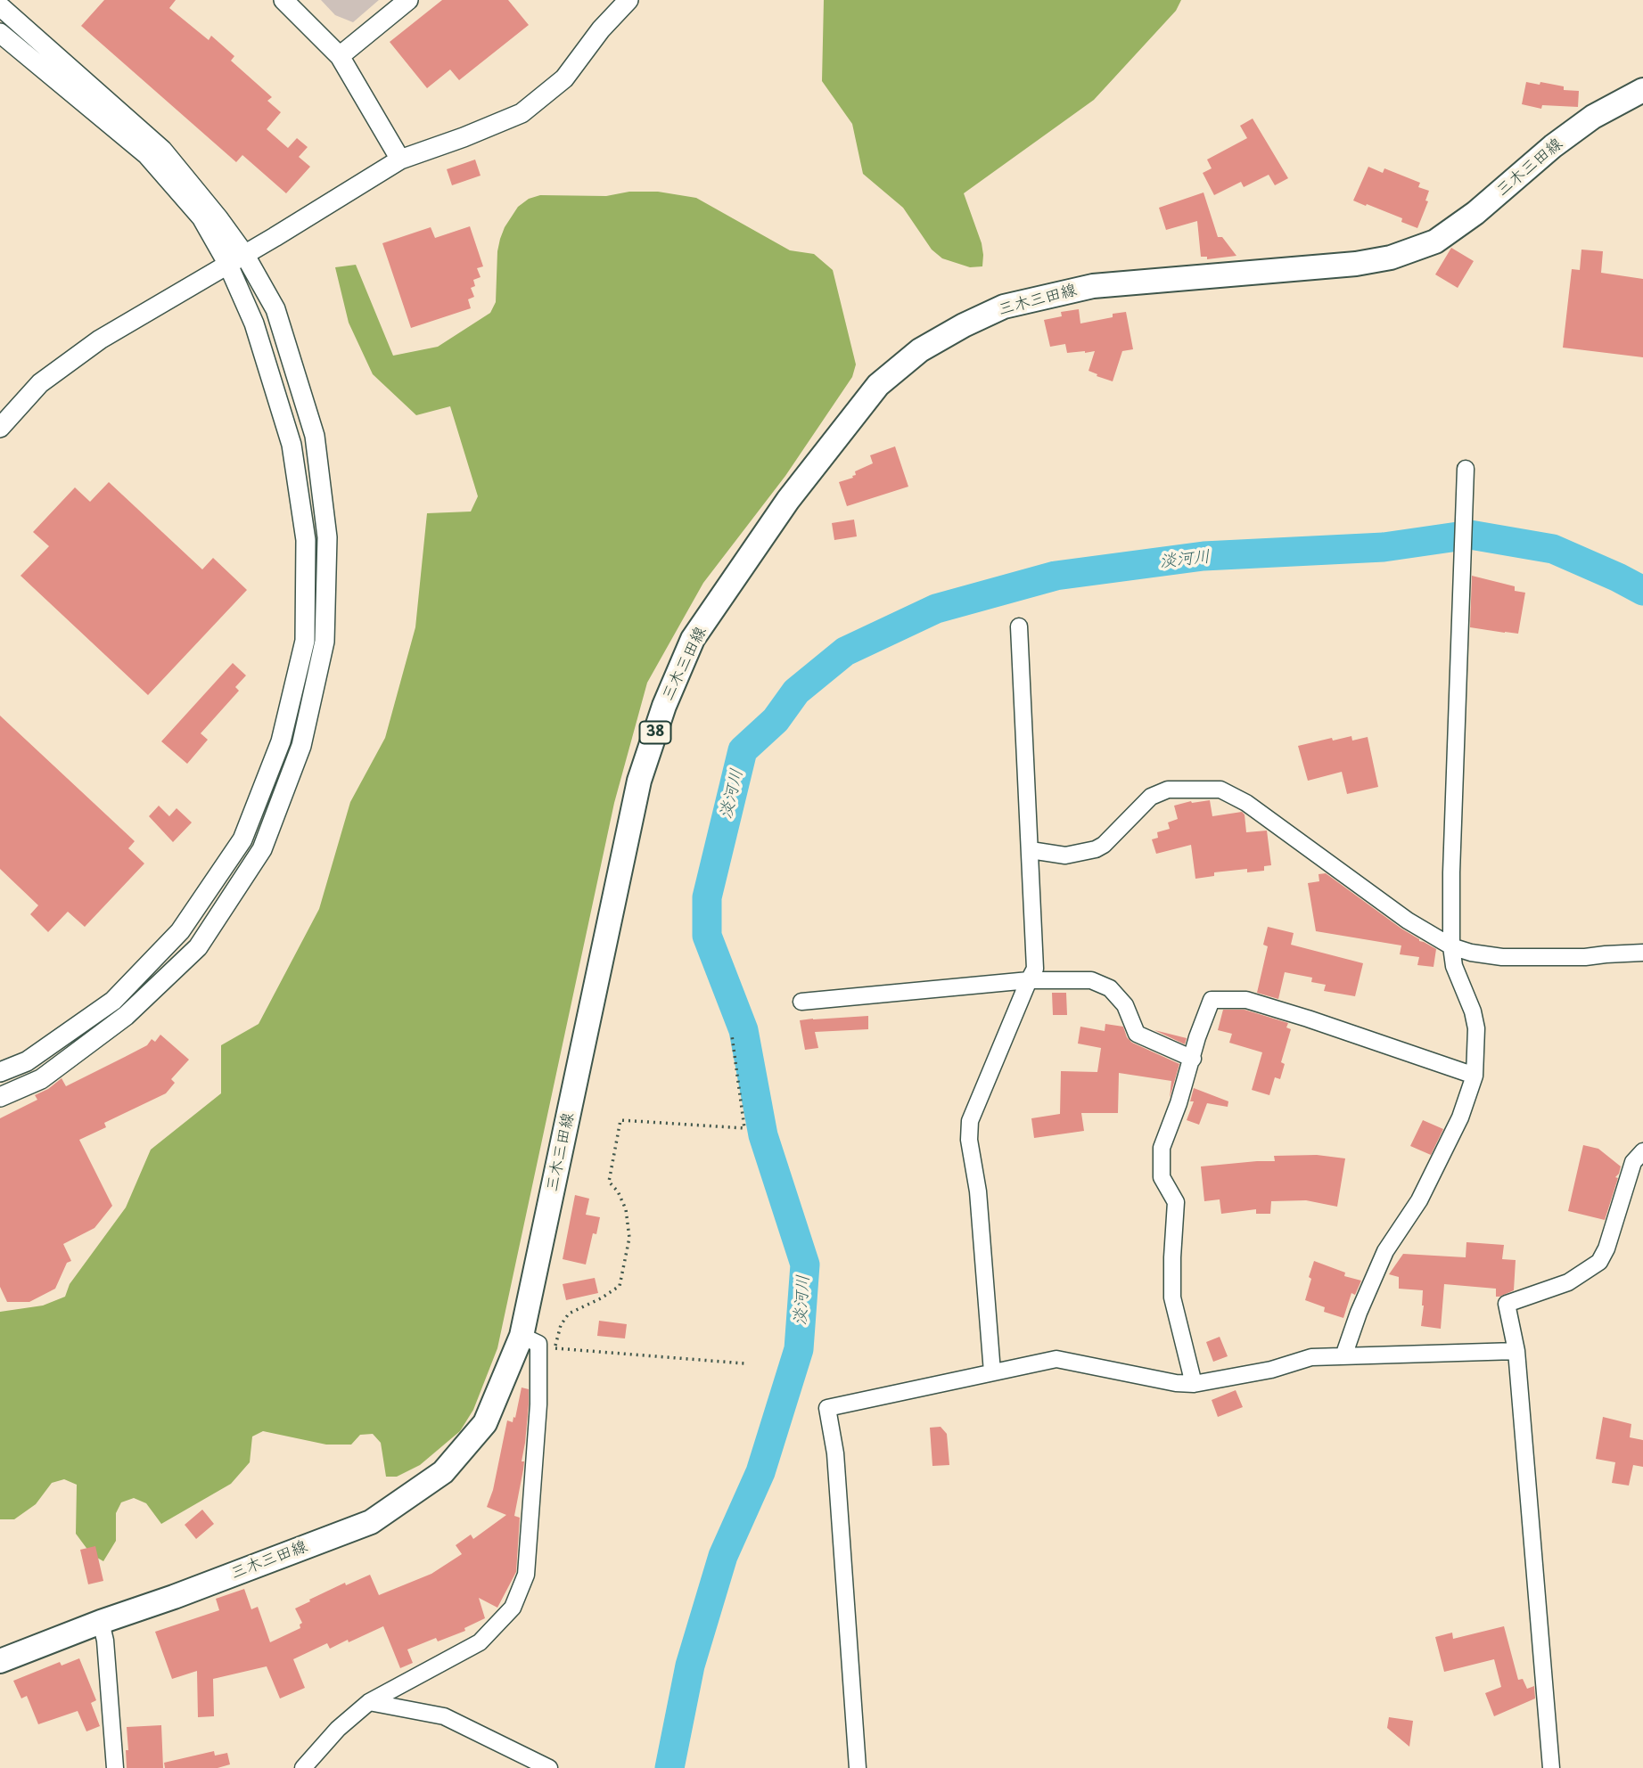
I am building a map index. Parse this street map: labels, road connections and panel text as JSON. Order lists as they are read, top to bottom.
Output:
{
  "streets": {
    "main road": ["三木三田線", "38"]
  },
  "water": ["淡河川"]
}
